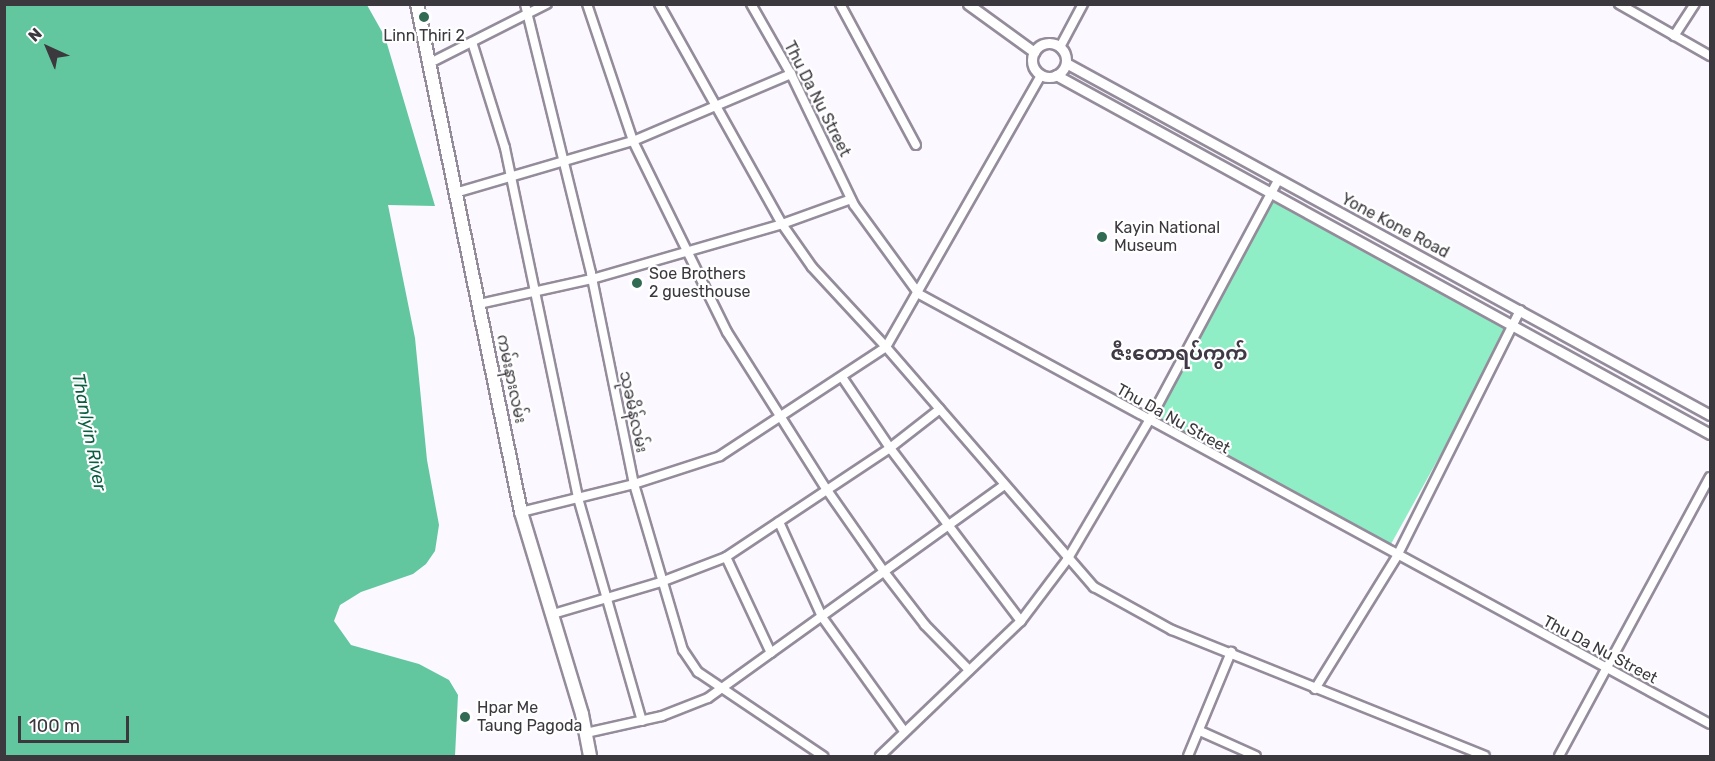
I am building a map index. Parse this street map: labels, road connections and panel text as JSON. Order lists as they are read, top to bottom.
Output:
{
  "streets": {
    "main road": ["ကမ်းနားလမ်း"],
    "street": ["Thu Da Nu Street", "Yone Kone Road", "သုခမိန်လမ်း"]
  },
  "districts": ["ဇီးတောရပ်ကွက်"],
  "water": ["Thanlyin River"],
  "places": [
    "Linn Thiri 2",
    "Kayin National Museum",
    "Soe Brothers 2 guesthouse",
    "Hpar Me Taung Pagoda"
  ],
  "scale_bar": "100 m",
  "north": "top left"
}
